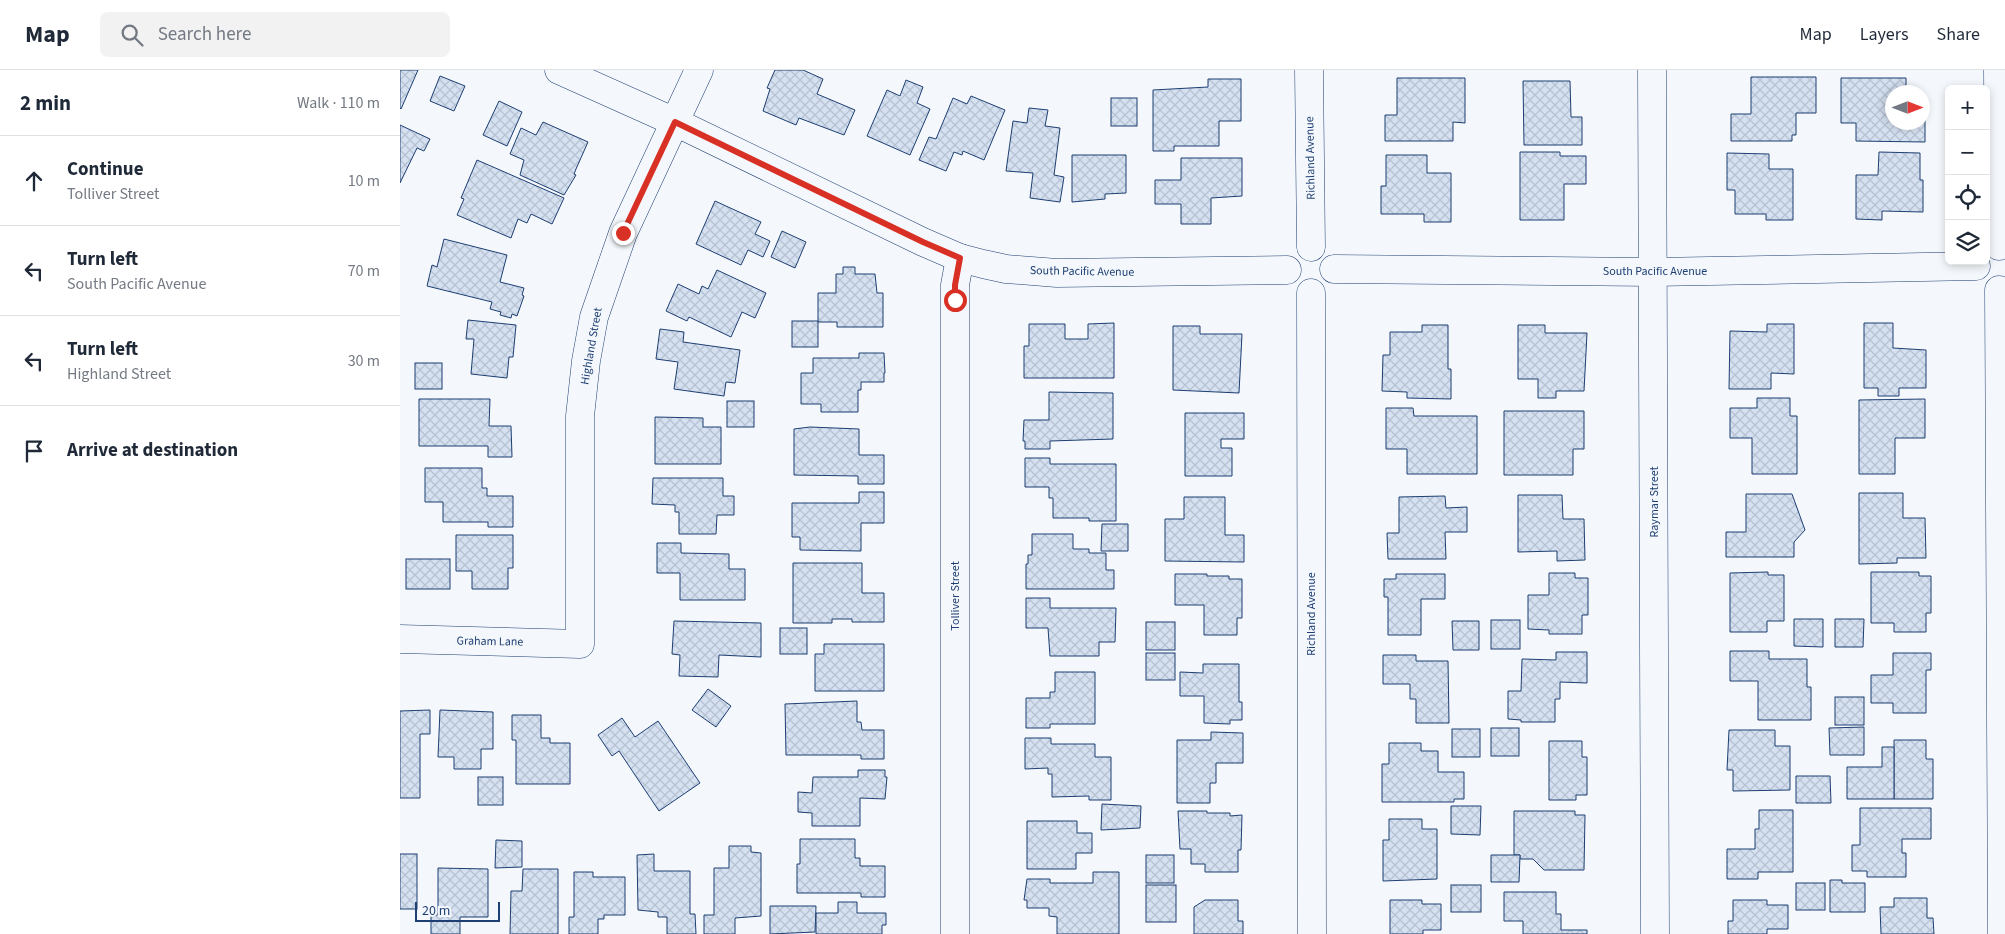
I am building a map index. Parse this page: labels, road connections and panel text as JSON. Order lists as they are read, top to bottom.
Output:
{
  "streets": {
    "street": [
      "Richland Avenue",
      "South Pacific Avenue",
      "Highland Street",
      "Raymar Street",
      "Tolliver Street",
      "Graham Lane"
    ]
  },
  "crossings": [
    ["Richland Avenue", "South Pacific Avenue"],
    ["South Pacific Avenue", "Highland Street"],
    ["South Pacific Avenue", "Raymar Street"],
    ["South Pacific Avenue", "Tolliver Street"],
    ["Highland Street", "Graham Lane"]
  ],
  "scale_bar": "20 m",
  "north": "right",
  "page": {
    "header": "Map",
    "search": "Search here",
    "nav": ["Map", "Layers", "Share"],
    "heading": ["2 min", "Walk · 110 m"],
    "map_buttons": ["+", "−"],
    "list": [
      ["Continue", "Tolliver Street", "10 m"],
      ["Turn left", "South Pacific Avenue", "70 m"],
      ["Turn left", "Highland Street", "30 m"],
      "Arrive at destination"
    ],
    "scale": "20 m"
  }
}
